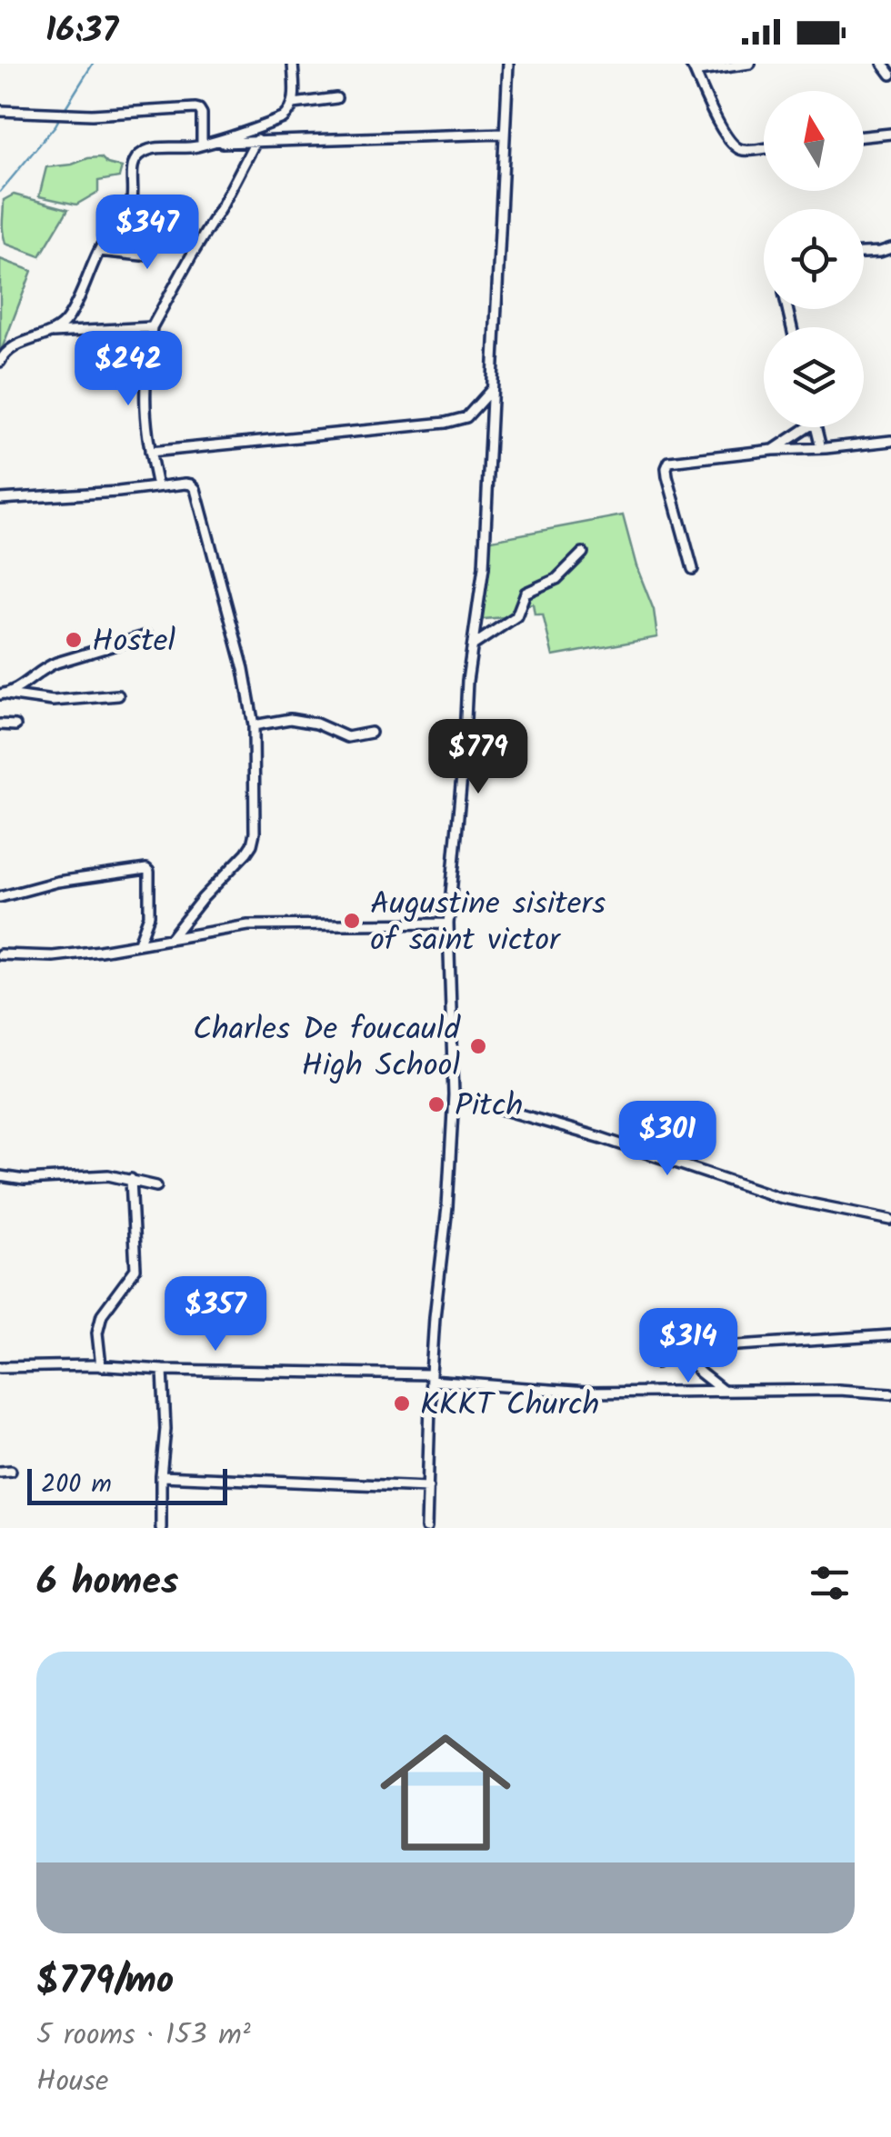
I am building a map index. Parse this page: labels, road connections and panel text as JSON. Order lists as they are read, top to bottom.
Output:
{
  "places": [
    "Hostel",
    "Augustine sisiters of saint victor",
    "Charles De foucauld High School",
    "Pitch",
    "KKKT Church"
  ],
  "scale_bar": "200 m",
  "north": "top",
  "page": {
    "status": "16:37",
    "price": [
      "$347",
      "$242",
      "$779",
      "$301",
      "$357",
      "$314"
    ],
    "scale": "200 m",
    "heading": "6 homes",
    "list": [
      {
        "name": "$779/mo",
        "note": "5 rooms · 153 m² · House"
      }
    ]
  }
}
